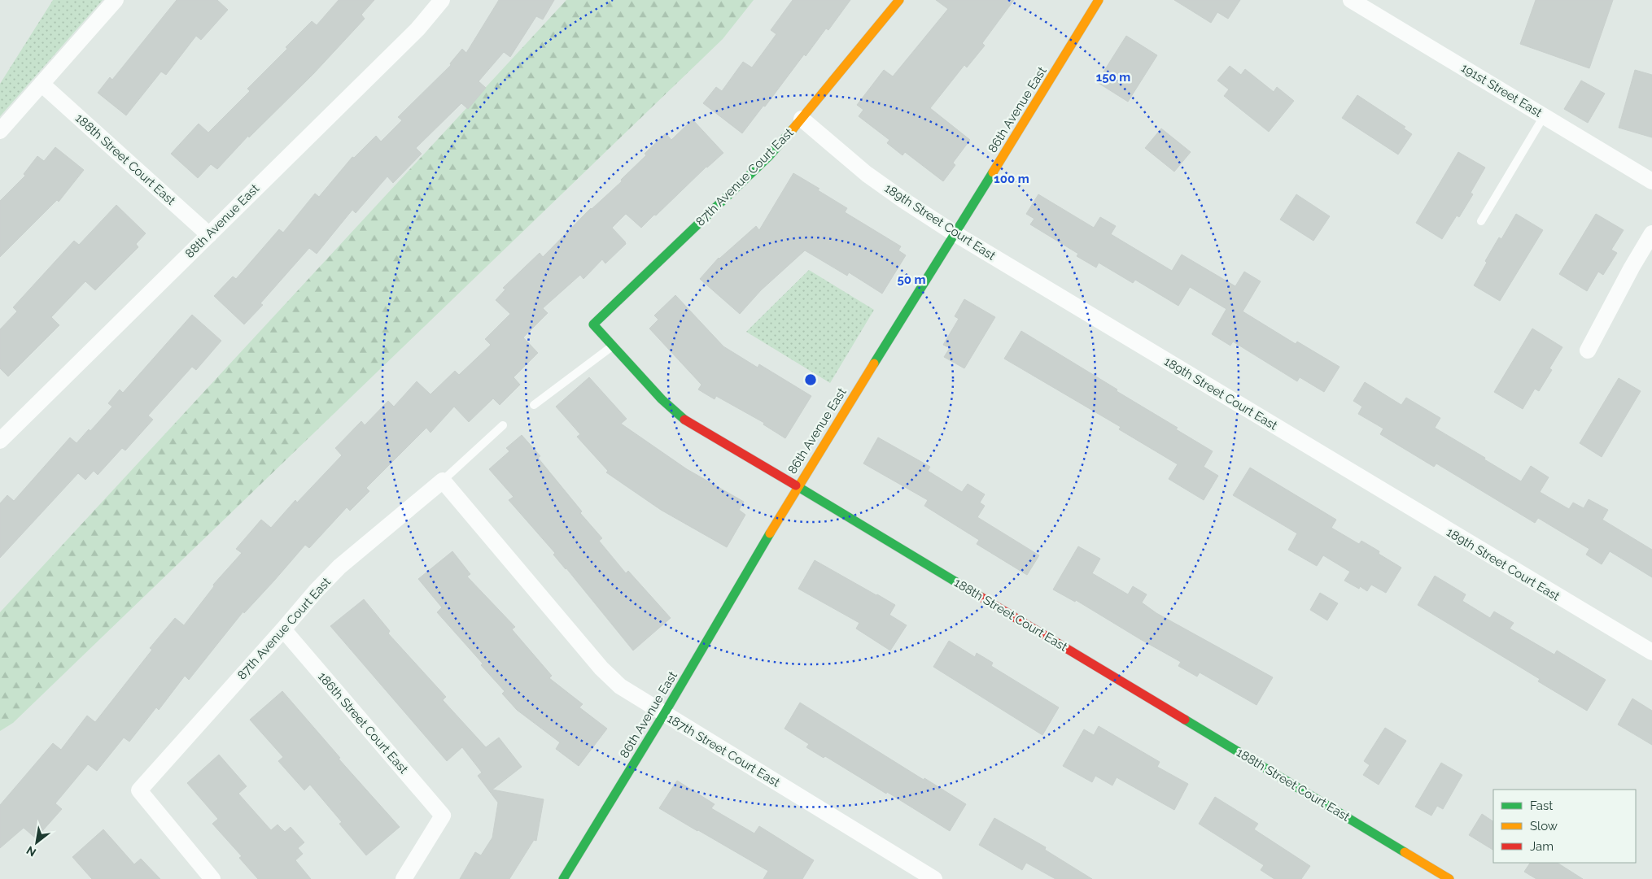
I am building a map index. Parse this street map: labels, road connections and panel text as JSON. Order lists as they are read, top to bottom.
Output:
{
  "streets": {
    "street": [
      "191st Street East",
      "86th Avenue East",
      "188th Street Court East",
      "87th Avenue Court East",
      "88th Avenue East",
      "189th Street Court East",
      "186th Street Court East",
      "187th Street Court East"
    ]
  },
  "crossings": [
    ["86th Avenue East", "188th Street Court East"],
    ["86th Avenue East", "189th Street Court East"],
    ["86th Avenue East", "187th Street Court East"],
    ["188th Street Court East", "87th Avenue Court East"],
    ["188th Street Court East", "88th Avenue East"],
    ["87th Avenue Court East", "189th Street Court East"],
    ["87th Avenue Court East", "186th Street Court East"],
    ["87th Avenue Court East", "187th Street Court East"]
  ],
  "legend": ["Fast", "Slow", "Jam"],
  "north": "bottom left",
  "rings": ["150 m", "100 m", "50 m"]
}
